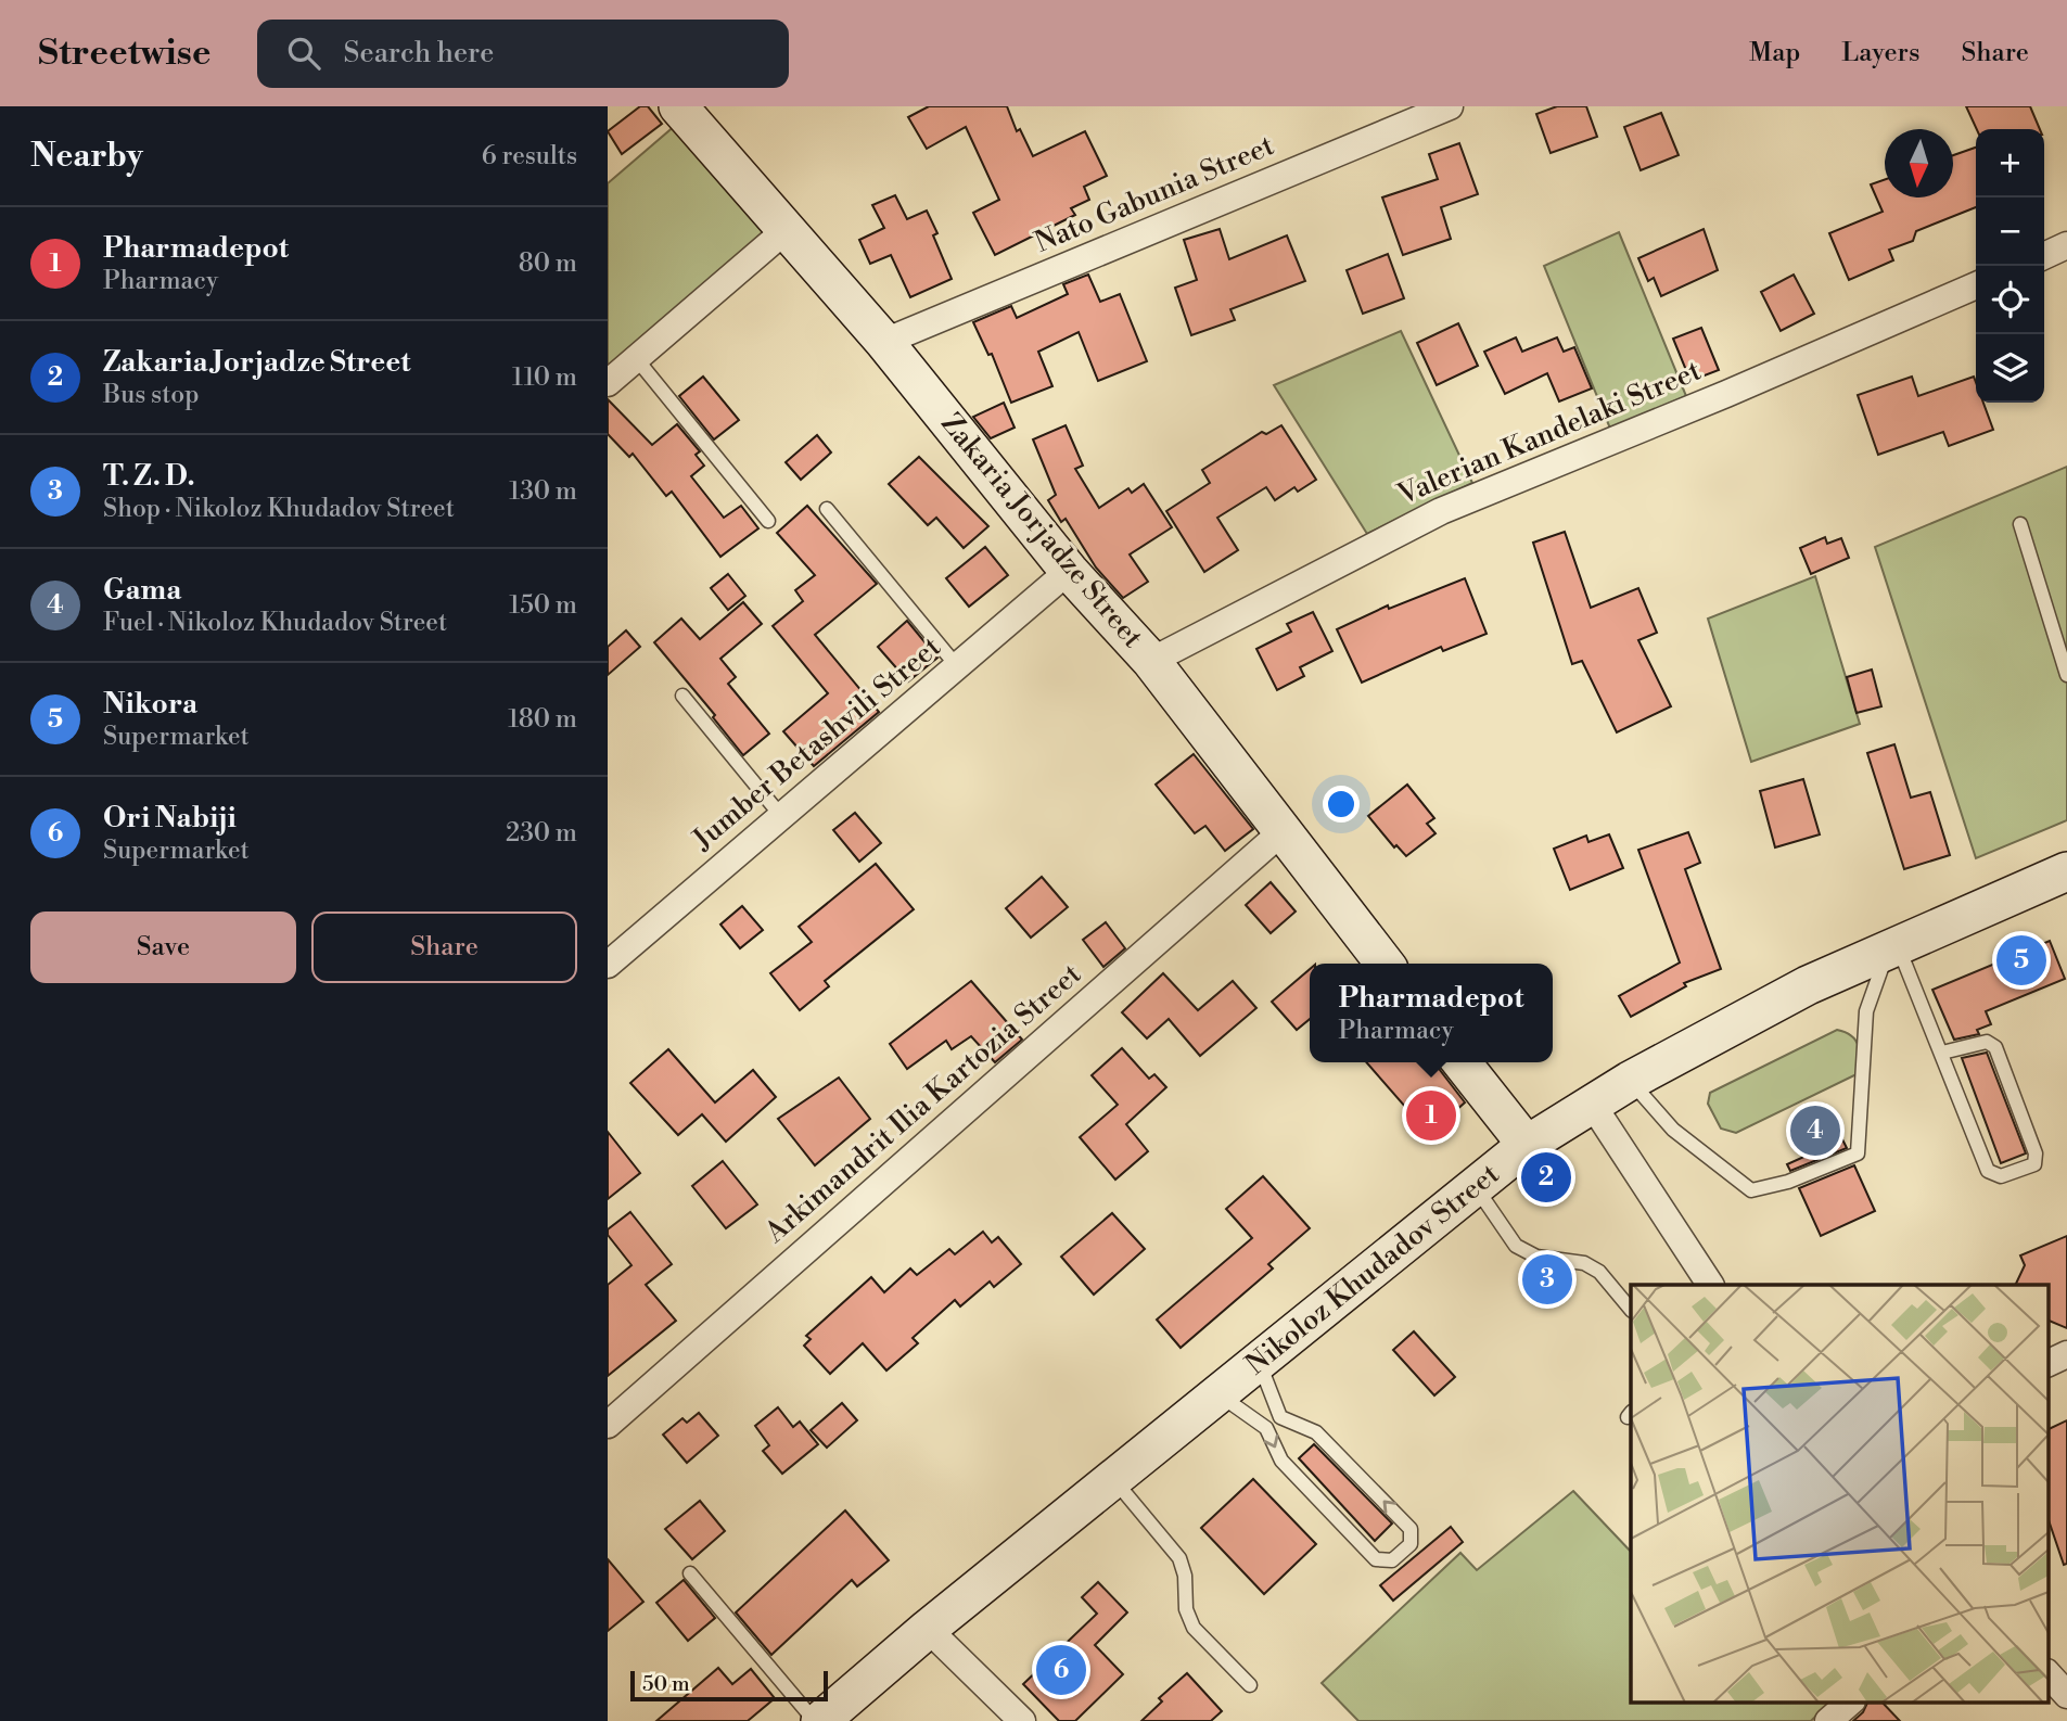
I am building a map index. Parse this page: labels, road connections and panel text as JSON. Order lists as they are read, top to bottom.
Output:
{
  "streets": {
    "main road": ["Zakaria Jorjadze Street", "Nikoloz Khudadov Street"],
    "street": [
      "Nato Gabunia Street",
      "Valerian Kandelaki Street",
      "Jumber Betashvili Street",
      "Arkimandrit Ilia Kartozia Street"
    ]
  },
  "crossings": [
    ["Nato Gabunia Street", "Zakaria Jorjadze Street"],
    ["Valerian Kandelaki Street", "Zakaria Jorjadze Street"],
    ["Zakaria Jorjadze Street", "Jumber Betashvili Street"],
    ["Zakaria Jorjadze Street", "Arkimandrit Ilia Kartozia Street"]
  ],
  "scale_bar": "50 m",
  "north": "bottom",
  "page": {
    "header": "Streetwise",
    "search": "Search here",
    "nav": ["Map", "Layers", "Share"],
    "heading": ["Nearby", "6 results"],
    "map_buttons": ["+", "−"],
    "list": [
      {
        "mark": "1",
        "name": "Pharmadepot",
        "note": "Pharmacy",
        "value": "80 m"
      },
      {
        "mark": "2",
        "name": "Zakaria Jorjadze Street",
        "note": "Bus stop",
        "value": "110 m"
      },
      {
        "mark": "3",
        "name": "T. Z. D.",
        "note": "Shop · Nikoloz Khudadov Street",
        "value": "130 m"
      },
      {
        "mark": "4",
        "name": "Gama",
        "note": "Fuel · Nikoloz Khudadov Street",
        "value": "150 m"
      },
      {
        "mark": "5",
        "name": "Nikora",
        "note": "Supermarket",
        "value": "180 m"
      },
      {
        "mark": "6",
        "name": "Ori Nabiji",
        "note": "Supermarket",
        "value": "230 m"
      }
    ],
    "buttons": ["Save", "Share"],
    "pins": [
      "5",
      "1",
      "4",
      "2",
      "3",
      "6"
    ],
    "popup": ["Pharmadepot", "Pharmacy"],
    "scale": "50 m"
  }
}
